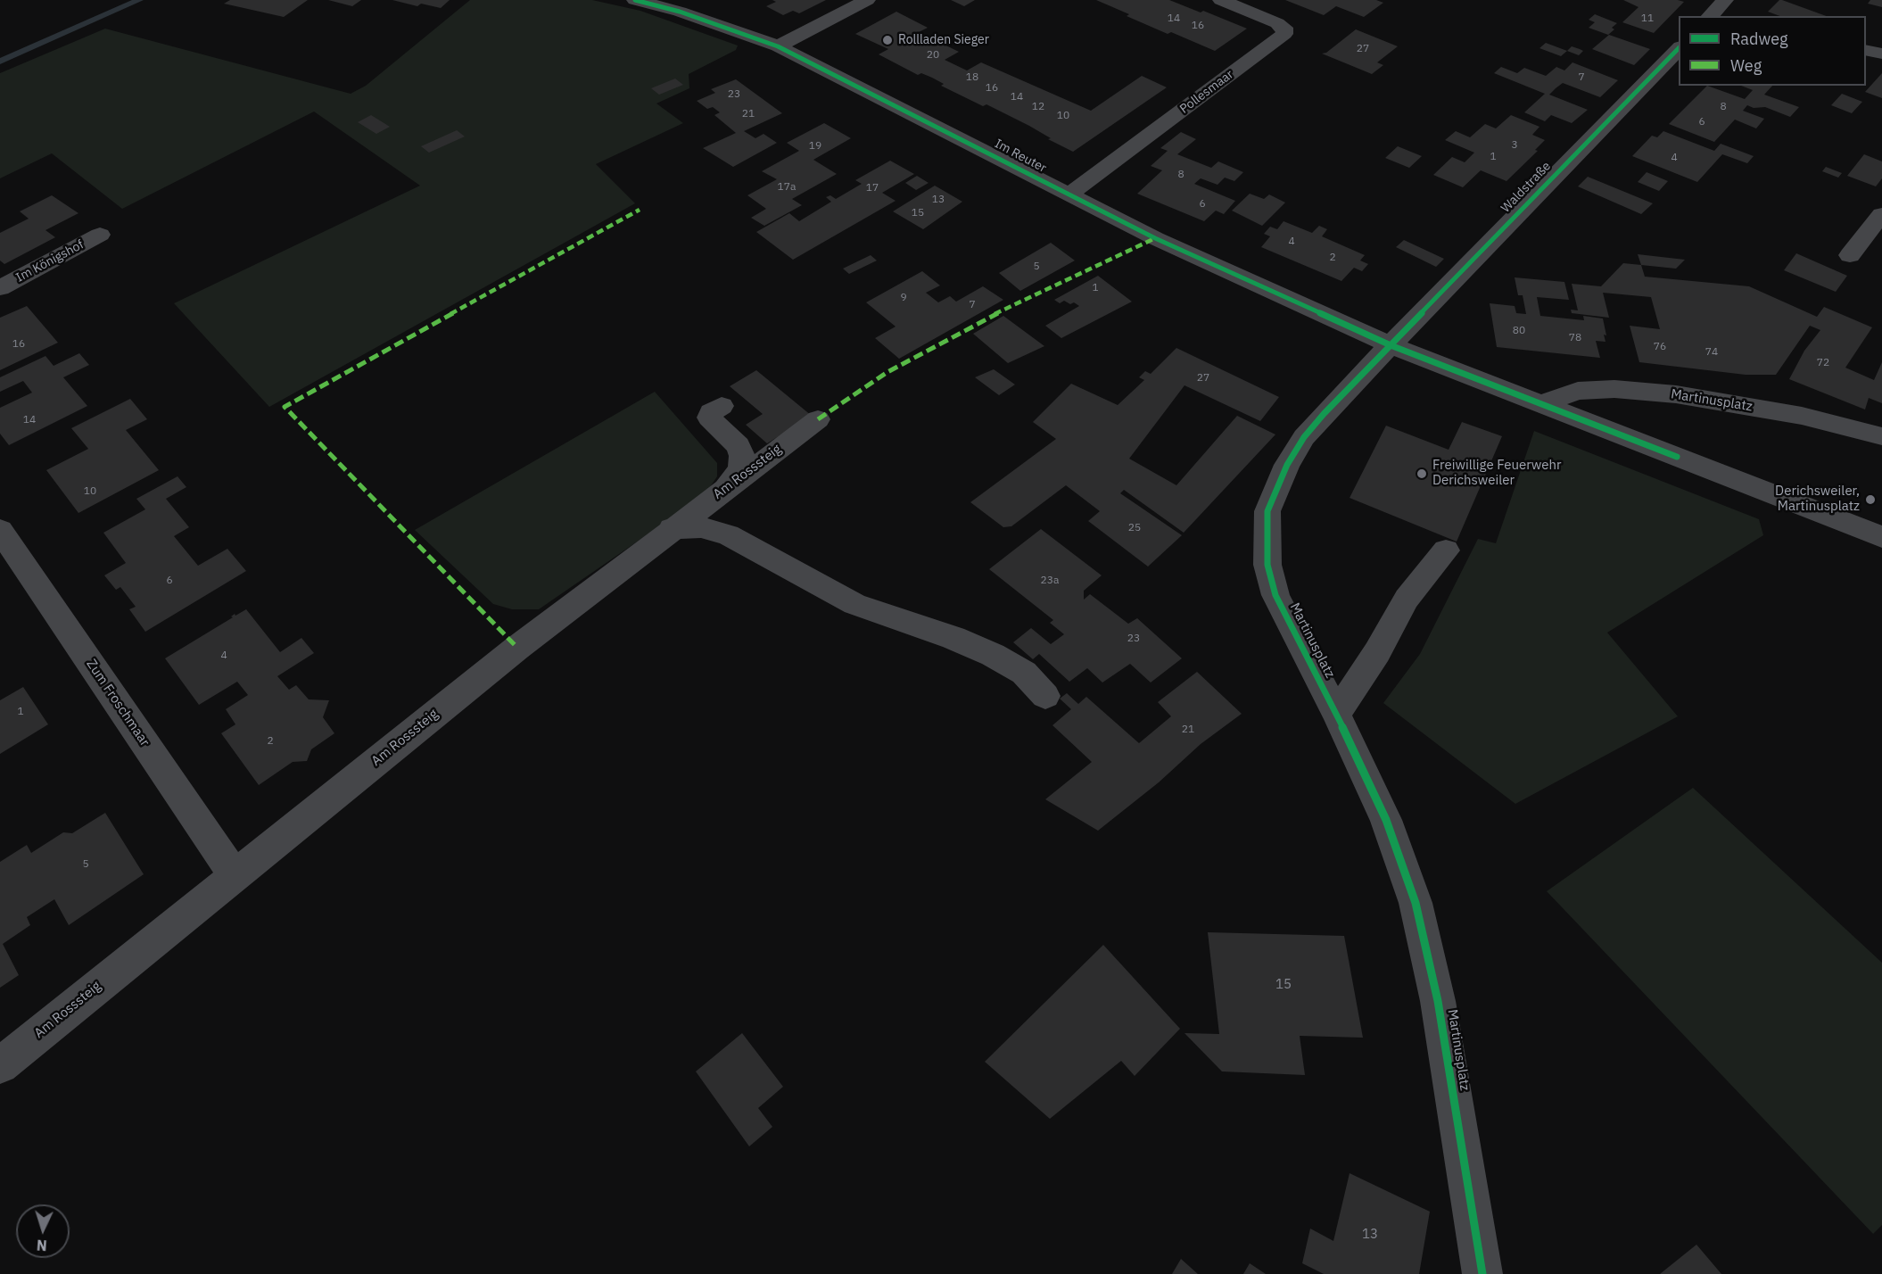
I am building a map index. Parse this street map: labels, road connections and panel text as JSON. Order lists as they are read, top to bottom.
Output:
{
  "streets": {
    "street": [
      "Pollesmaar",
      "Im Reuter",
      "Waldstraße",
      "Im Königshof",
      "Martinusplatz",
      "Am Rosssteig",
      "Zum Froschmaar"
    ]
  },
  "crossings": [
    ["Pollesmaar", "Im Reuter"],
    ["Im Reuter", "Waldstraße"],
    ["Im Reuter", "Martinusplatz"],
    ["Waldstraße", "Martinusplatz"],
    ["Am Rosssteig", "Zum Froschmaar"]
  ],
  "places": ["Rollladen Sieger", "Freiwillige Feuerwehr Derichsweiler", "Derichsweiler, Martinusplatz"],
  "house_numbers": [
    "14",
    "11",
    "16",
    "27",
    "20",
    "18",
    "7",
    "16",
    "23",
    "14",
    "12",
    "8",
    "21",
    "10",
    "6",
    "3",
    "19",
    "1",
    "4",
    "8",
    "17a",
    "17",
    "13",
    "6",
    "15",
    "4",
    "2",
    "5",
    "1",
    "9",
    "7",
    "80",
    "78",
    "16",
    "76",
    "74",
    "72",
    "27",
    "14",
    "10",
    "25",
    "6",
    "23a",
    "23",
    "4",
    "1",
    "21",
    "2",
    "5",
    "15",
    "13"
  ],
  "legend": ["Radweg", "Weg"],
  "north": "bottom"
}
